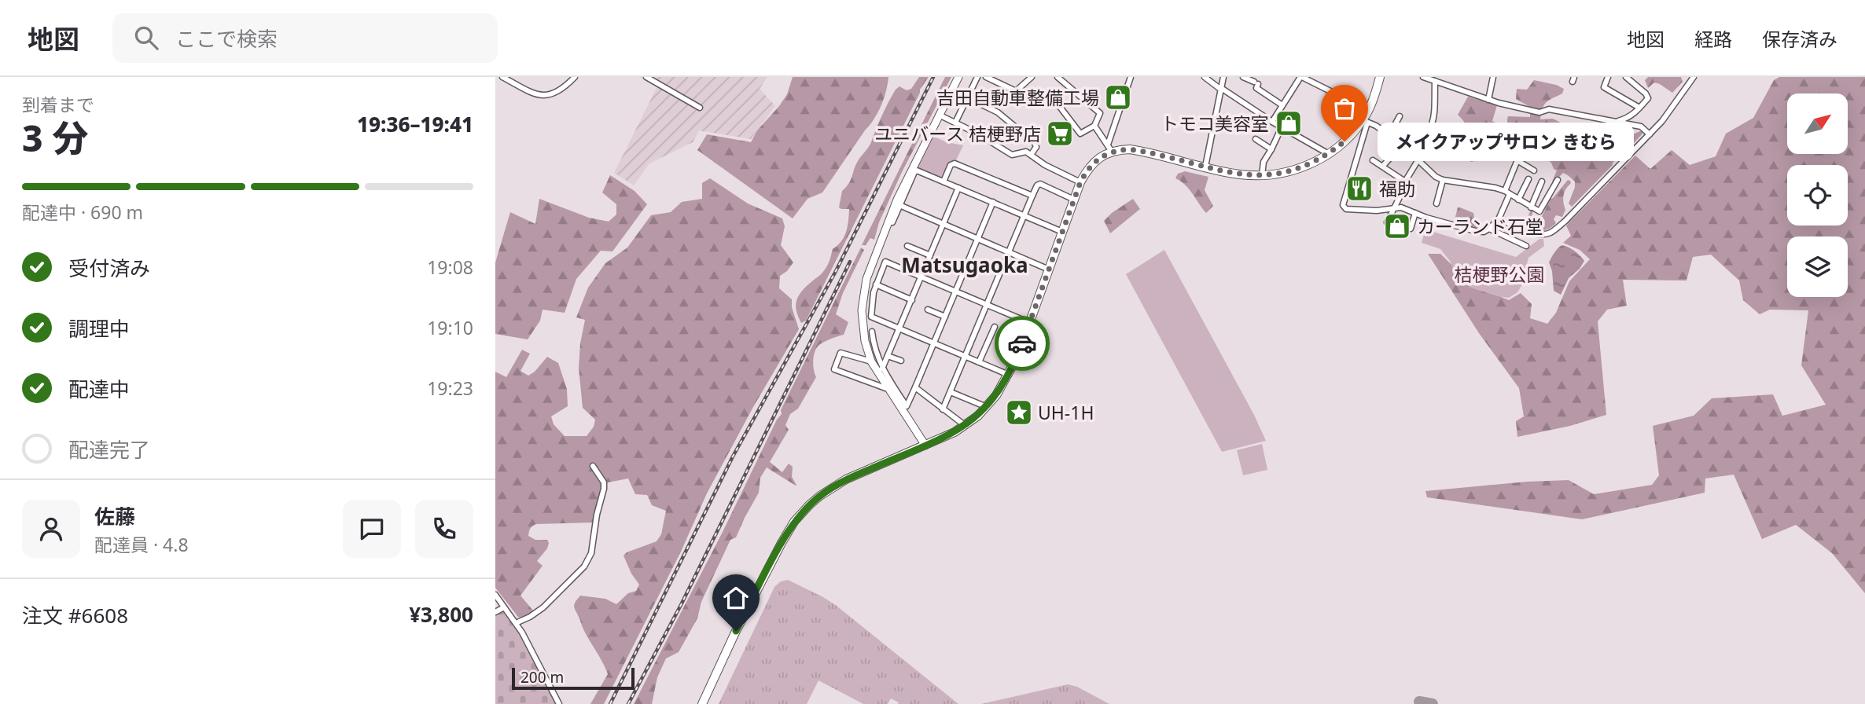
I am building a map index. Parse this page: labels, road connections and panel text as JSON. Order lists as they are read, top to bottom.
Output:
{
  "districts": ["Matsugaoka"],
  "parks": ["桔梗野公園"],
  "places": {
    "shop": ["吉田自動車整備工場", "トモコ美容室", "カーランド石堂"],
    "supermarket": ["ユニバース 桔梗野店"],
    "other": ["メイクアップサロン きむら"],
    "restaurant": ["福助"],
    "place": ["UH-1H"]
  },
  "scale_bar": "200 m",
  "north": "top right",
  "page": {
    "header": "地図",
    "search": "ここで検索",
    "nav": ["地図", "経路", "保存済み"],
    "heading": ["3 分", "到着まで", "19:36–19:41"],
    "panel": [
      "佐藤",
      "配達員 · 4.8",
      "注文 #6608",
      "¥3,800"
    ],
    "bubble": "メイクアップサロン きむら",
    "bar": "配達中 · 690 m",
    "list": [
      ["受付済み", "19:08"],
      ["調理中", "19:10"],
      ["配達中", "19:23"],
      "配達完了"
    ],
    "scale": "200 m"
  }
}
